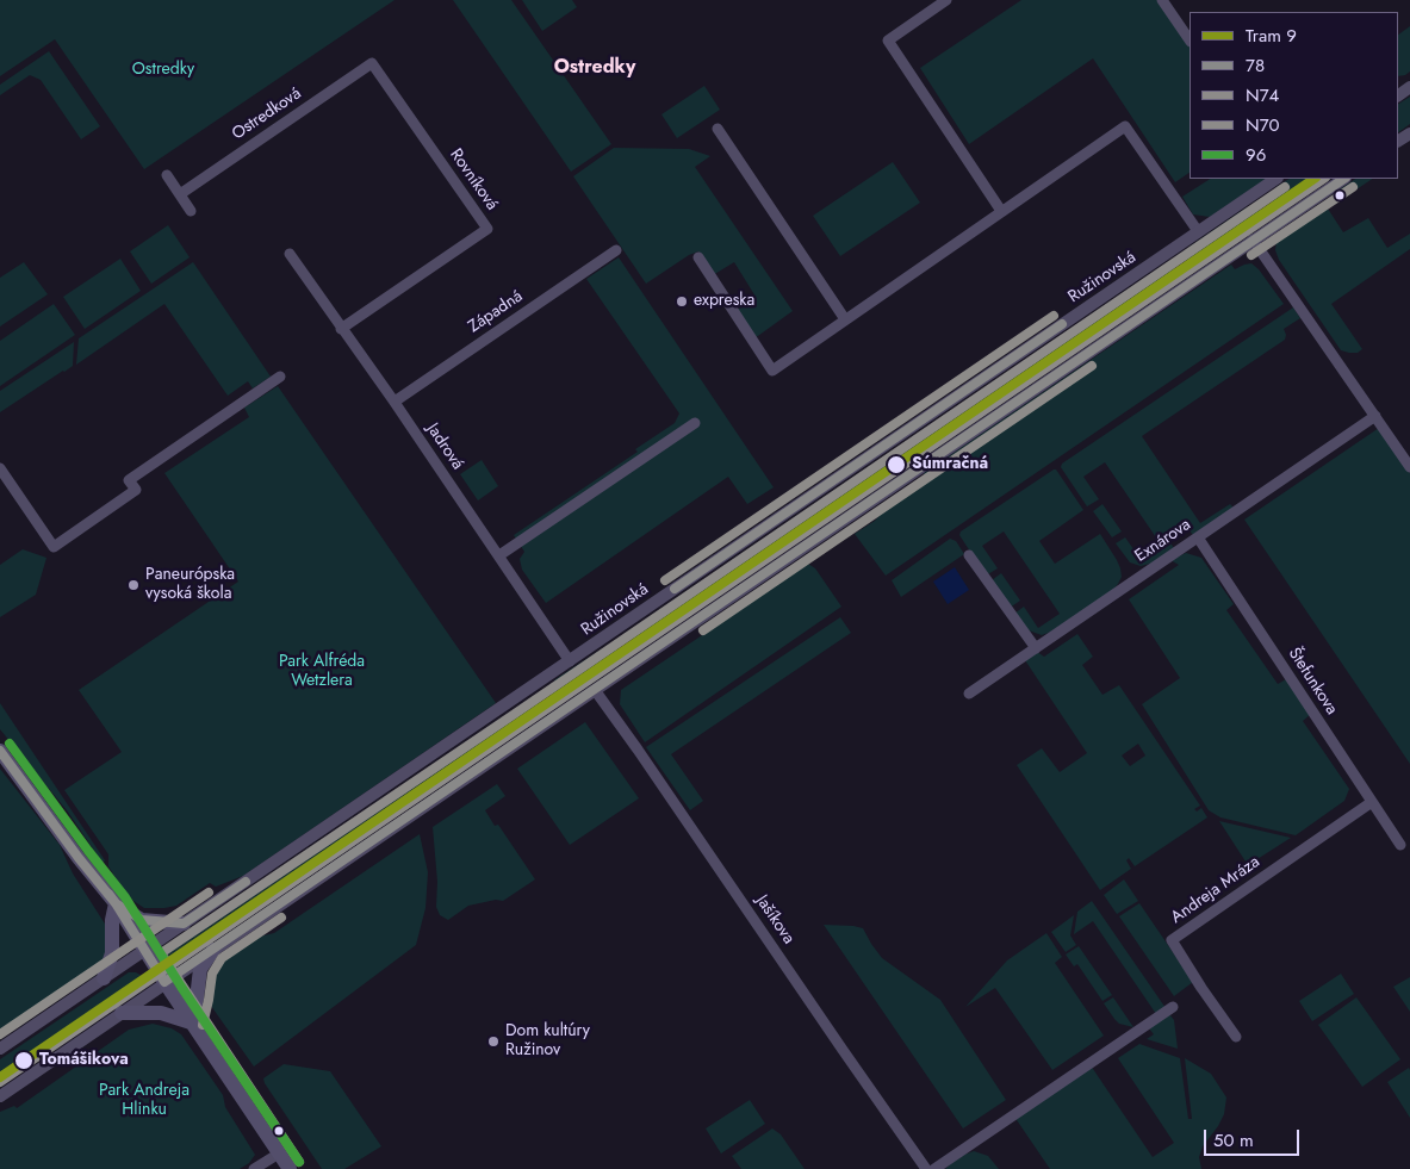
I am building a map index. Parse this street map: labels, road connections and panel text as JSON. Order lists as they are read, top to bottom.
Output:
{
  "streets": {
    "street": [
      "Ostredková",
      "Rovníková",
      "Ružinovská",
      "Západná",
      "Jadrová",
      "Exnárova",
      "Štefunkova",
      "Andreja Mráza",
      "Jašíkova"
    ]
  },
  "crossings": [
    ["Ostredková", "Rovníková"],
    ["Rovníková", "Jadrová"],
    ["Ružinovská", "Jadrová"],
    ["Západná", "Jadrová"],
    ["Exnárova", "Štefunkova"],
    ["Štefunkova", "Andreja Mráza"]
  ],
  "districts": ["Ostredky"],
  "parks": ["Ostredky", "Park Alfréda Wetzlera", "Park Andreja Hlinku"],
  "places": [
    "expreska",
    "Súmračná",
    "Рaneurópska vysoká škola",
    "Dom kultúry Ružinov",
    "Tomášikova"
  ],
  "lines": [
    "tram line 9",
    "transit line 78",
    "transit line N70",
    "transit line N74",
    "transit line 96"
  ],
  "legend": [
    "Tram 9",
    "78",
    "N74",
    "N70",
    "96"
  ],
  "scale_bar": "50 m"
}
